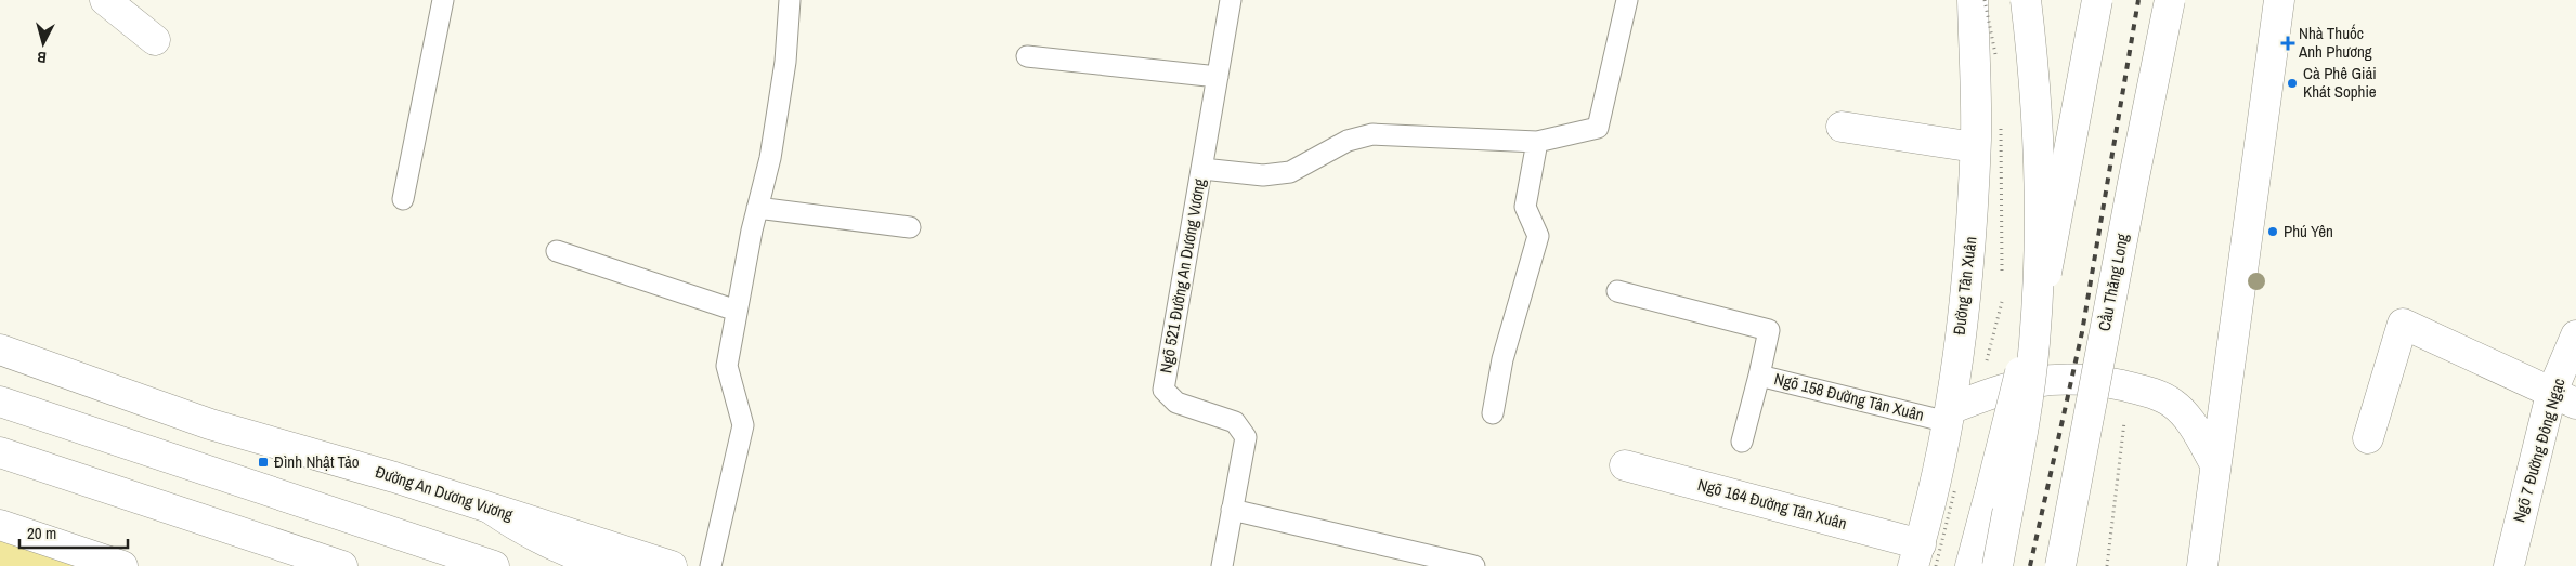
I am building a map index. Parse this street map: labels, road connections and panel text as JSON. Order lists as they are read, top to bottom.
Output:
{
  "streets": {
    "main road": [
      "Cầu Thăng Long",
      "Đường Tân Xuân",
      "Ngõ 7 Đường Đông Ngạc",
      "Đường An Dương Vương",
      "Ngõ 164 Đường Tân Xuân"
    ],
    "lane": ["Ngõ 521 Đường An Dương Vương", "Ngõ 158 Đường Tân Xuân"]
  },
  "crossings": [
    ["Đường Tân Xuân", "Ngõ 158 Đường Tân Xuân"],
    ["Đường Tân Xuân", "Ngõ 164 Đường Tân Xuân"]
  ],
  "places": {
    "health": ["Nhà Thuốc Anh Phương"],
    "other": ["Cà Phê Giải Khát Sophie", "Phú Yên"],
    "transit": ["Đình Nhật Tảo"]
  },
  "scale_bar": "20 m",
  "north": "bottom"
}
